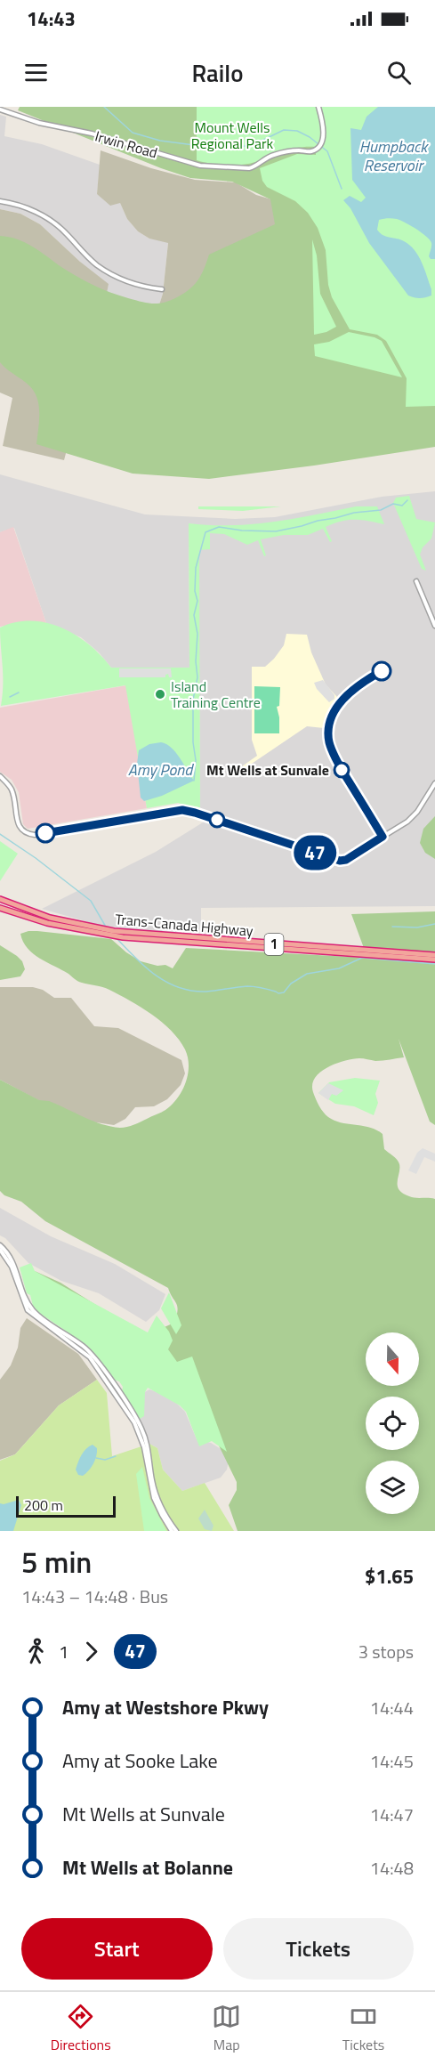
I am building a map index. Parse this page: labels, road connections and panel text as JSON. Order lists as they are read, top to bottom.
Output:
{
  "streets": {
    "highway": ["Trans-Canada Highway", "1"],
    "street": ["Irwin Road"]
  },
  "water": ["Humpback Reservoir", "Amy Pond"],
  "parks": ["Mount Wells Regional Park"],
  "places": ["Island Training Centre", "Mt Wells at Sunvale"],
  "lines": ["bus line 47"],
  "scale_bar": "200 m",
  "north": "bottom",
  "page": {
    "status": "14:43",
    "header": "Railo",
    "on_map": "47",
    "scale": "200 m",
    "heading": ["5 min", "14:43 – 14:48 · Bus", "$1.65"],
    "legs": ["1", "47", "3 stops"],
    "list": [
      {
        "name": "Amy at Westshore Pkwy",
        "value": "14:44"
      },
      {
        "name": "Amy at Sooke Lake",
        "value": "14:45"
      },
      {
        "name": "Mt Wells at Sunvale",
        "value": "14:47"
      },
      {
        "name": "Mt Wells at Bolanne",
        "value": "14:48"
      }
    ],
    "buttons": ["Start", "Tickets"],
    "tabs": ["Directions", "Map", "Tickets"]
  }
}
